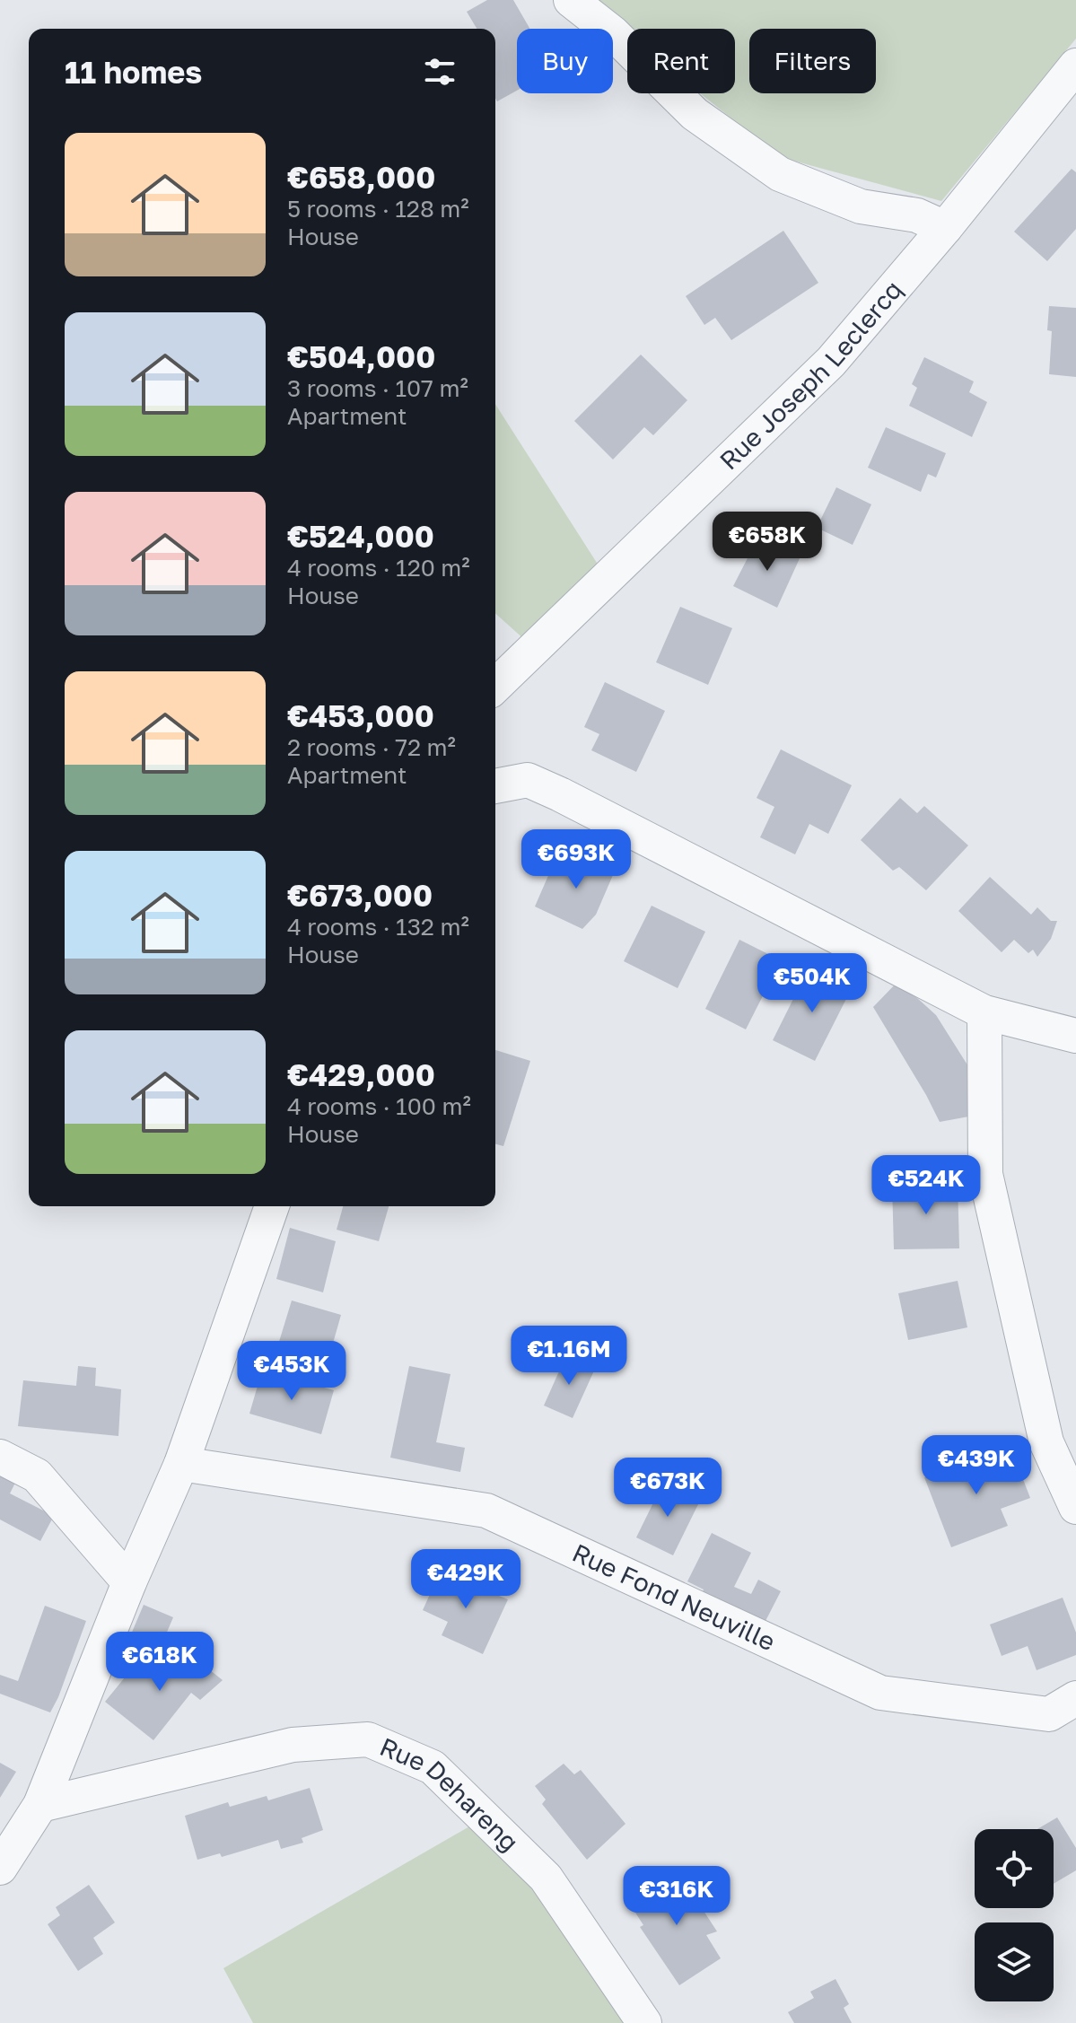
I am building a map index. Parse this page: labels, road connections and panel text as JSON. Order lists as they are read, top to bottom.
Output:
{
  "streets": {
    "street": ["Rue Joseph Leclercq", "Rue Fond Neuville", "Rue Dehareng"]
  },
  "page": {
    "chip": ["Buy", "Rent", "Filters"],
    "heading": "11 homes",
    "list": [
      {
        "name": "€658,000",
        "note": "5 rooms · 128 m² · House"
      },
      {
        "name": "€504,000",
        "note": "3 rooms · 107 m² · Apartment"
      },
      {
        "name": "€524,000",
        "note": "4 rooms · 120 m² · House"
      },
      {
        "name": "€453,000",
        "note": "2 rooms · 72 m² · Apartment"
      },
      {
        "name": "€673,000",
        "note": "4 rooms · 132 m² · House"
      },
      {
        "name": "€429,000",
        "note": "4 rooms · 100 m² · House"
      }
    ],
    "price": [
      "€658K",
      "€693K",
      "€504K",
      "€524K",
      "€1.16M",
      "€453K",
      "€439K",
      "€673K",
      "€429K",
      "€618K",
      "€316K"
    ]
  }
}
